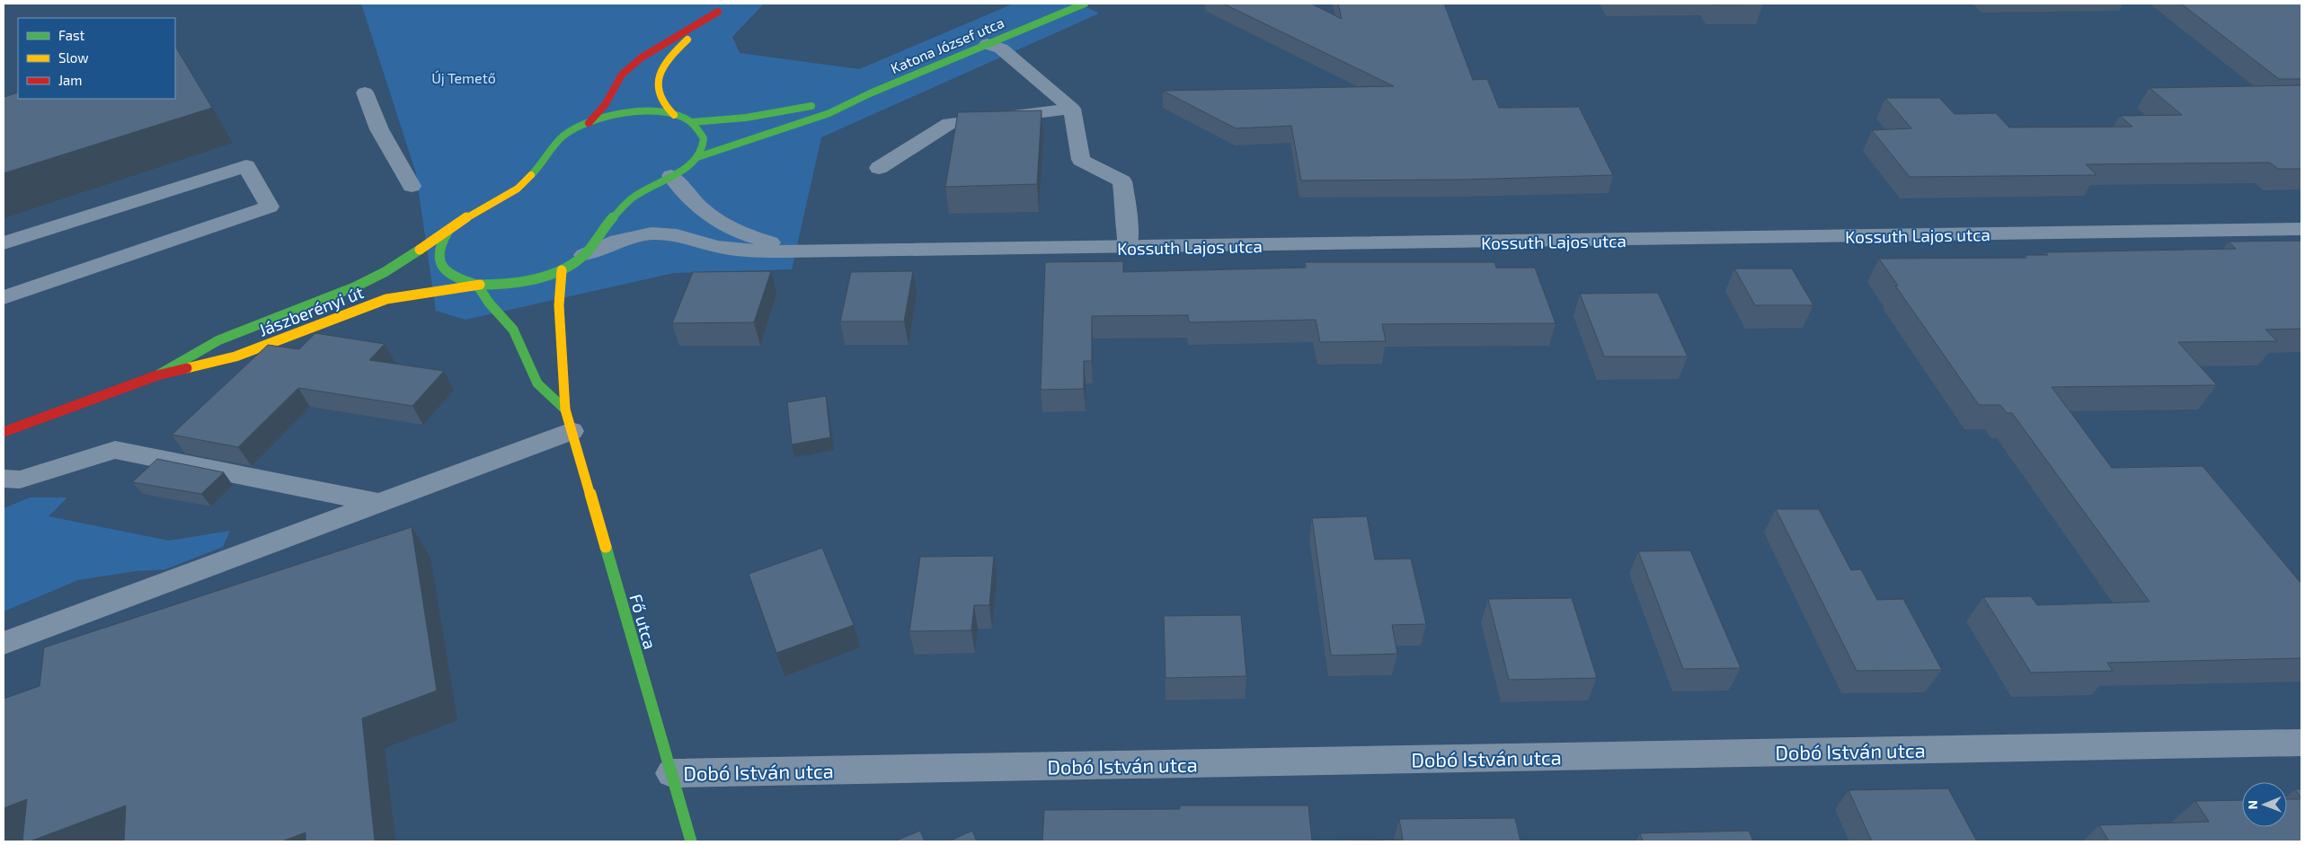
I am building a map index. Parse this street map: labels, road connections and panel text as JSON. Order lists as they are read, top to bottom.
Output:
{
  "streets": {
    "main road": ["Katona József utca", "Jászberényi út", "Fő utca"],
    "street": ["Kossuth Lajos utca", "Dobó István utca"]
  },
  "crossings": [
    ["Katona József utca", "Jászberényi út"],
    ["Kossuth Lajos utca", "Jászberényi út"],
    ["Jászberényi út", "Fő utca"],
    ["Fő utca", "Dobó István utca"]
  ],
  "parks": ["Új Temető"],
  "legend": ["Fast", "Slow", "Jam"],
  "north": "left"
}
